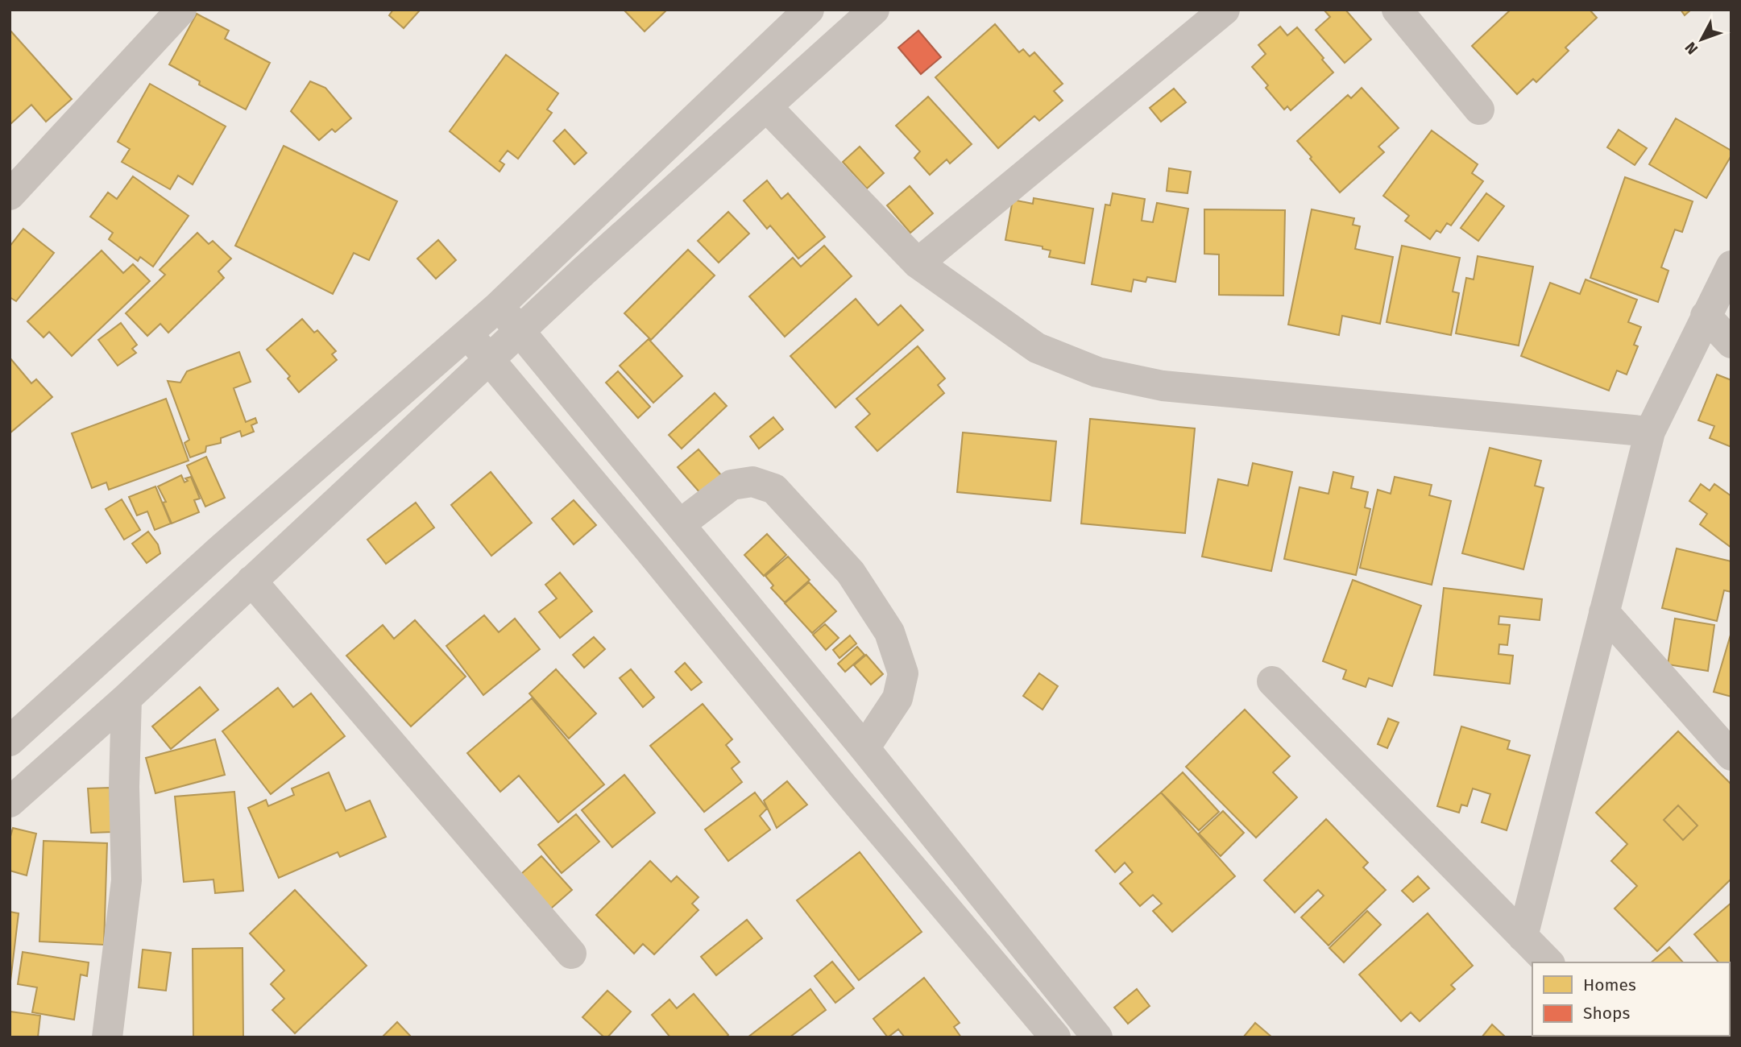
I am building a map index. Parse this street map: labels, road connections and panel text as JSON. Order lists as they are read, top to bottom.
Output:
{
  "legend": ["Homes", "Shops"],
  "north": "bottom left"
}
